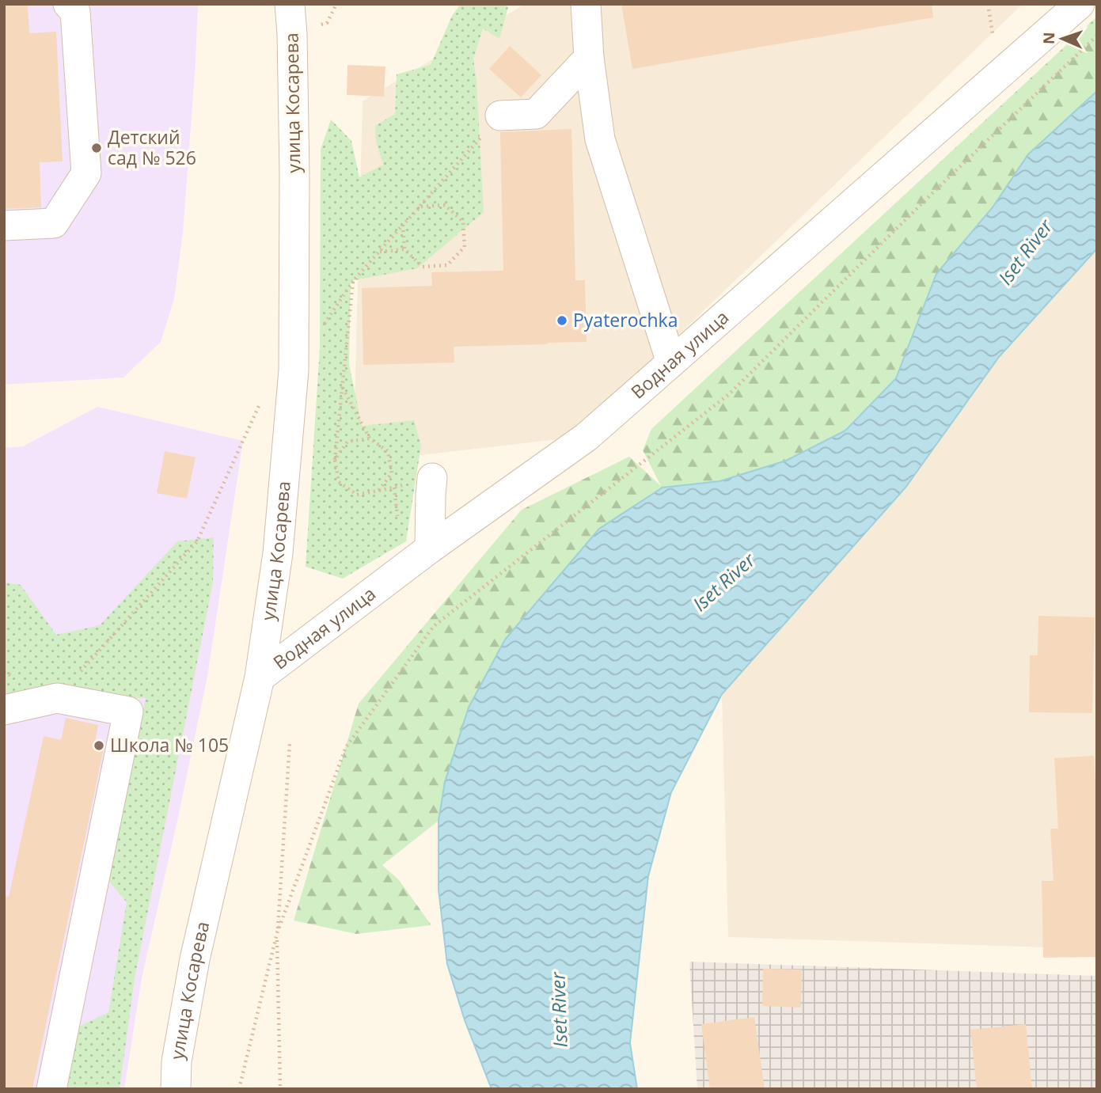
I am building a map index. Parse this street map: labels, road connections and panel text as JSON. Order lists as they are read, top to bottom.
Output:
{
  "streets": {
    "street": ["улица Косарева", "Водная улица"]
  },
  "crossings": [
    ["улица Косарева", "Водная улица"]
  ],
  "water": ["Iset River"],
  "places": ["Детcкий сад № 526", "Pyaterochka", "Школа № 105"],
  "north": "left"
}
